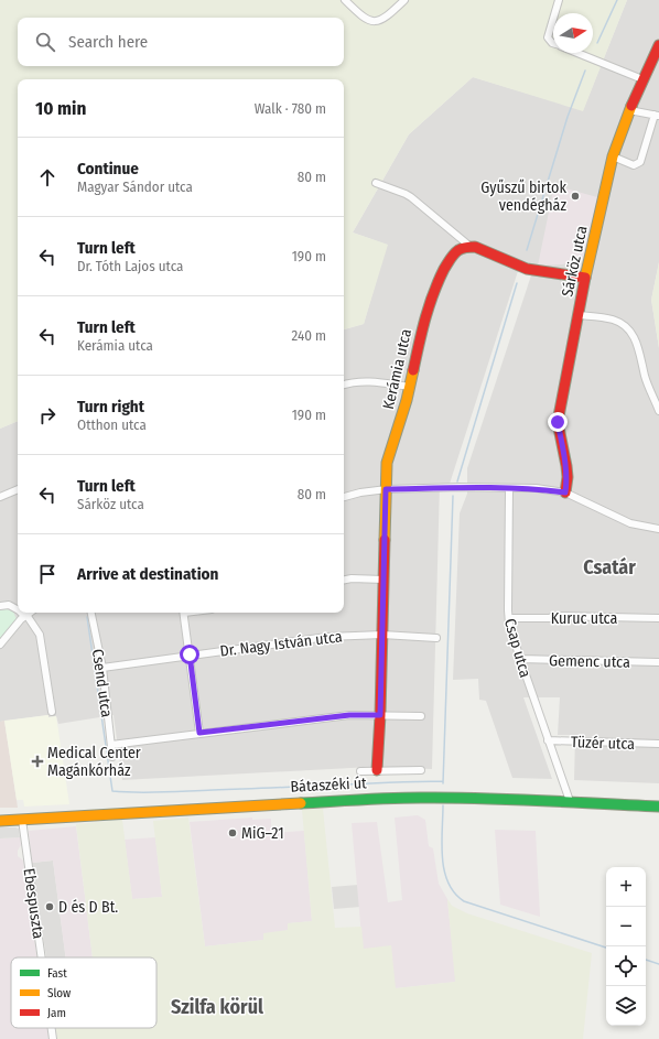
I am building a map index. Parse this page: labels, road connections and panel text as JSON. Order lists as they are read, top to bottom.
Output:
{
  "streets": {
    "street": [
      "Sárköz utca",
      "Kerámia utca",
      "Kuruc utca",
      "Dr. Nagy István utca",
      "Csap utca",
      "Gemenc utca",
      "Csend utca",
      "Tüzér utca",
      "Bátaszéki út",
      "Ebespuszta"
    ]
  },
  "crossings": [
    ["Kerámia utca", "Dr. Nagy István utca"],
    ["Kuruc utca", "Csap utca"],
    ["Dr. Nagy István utca", "Csend utca"],
    ["Csap utca", "Gemenc utca"],
    ["Csap utca", "Tüzér utca"],
    ["Csap utca", "Bátaszéki út"],
    ["Bátaszéki út", "Ebespuszta"]
  ],
  "districts": ["Csatár", "Szilfa körül"],
  "places": {
    "other": ["Gyűszű birtok vendégház", "MiG–21", "D és D Bt."],
    "health": ["Medical Center Magánkórház"]
  },
  "legend": ["Fast", "Slow", "Jam"],
  "north": "right",
  "page": {
    "search": "Search here",
    "heading": ["10 min", "Walk · 780 m"],
    "list": [
      ["Continue", "Magyar Sándor utca", "80 m"],
      ["Turn left", "Dr. Tóth Lajos utca", "190 m"],
      ["Turn left", "Kerámia utca", "240 m"],
      ["Turn right", "Otthon utca", "190 m"],
      ["Turn left", "Sárköz utca", "80 m"],
      "Arrive at destination"
    ],
    "map_buttons": ["+", "−"]
  }
}
